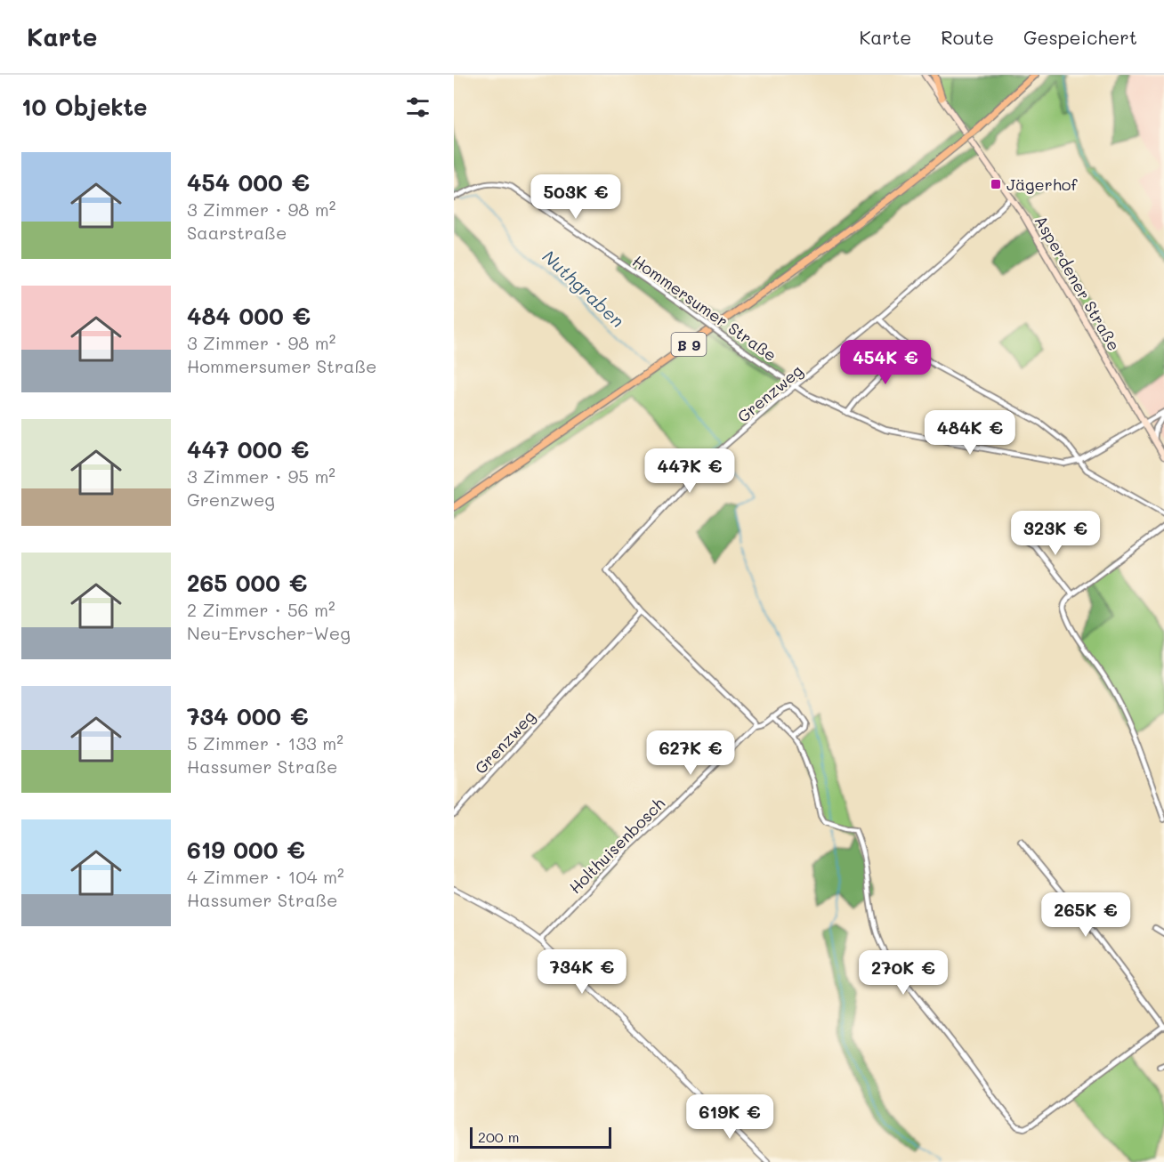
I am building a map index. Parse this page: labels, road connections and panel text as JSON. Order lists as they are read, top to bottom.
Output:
{
  "streets": {
    "main road": ["Asperdener Straße", "B 9"],
    "street": ["Hommersumer Straße", "Grenzweg", "Holthuisenbosch"]
  },
  "crossings": [
    ["Asperdener Straße", "Hommersumer Straße"],
    ["Asperdener Straße", "Grenzweg"],
    ["Hommersumer Straße", "Grenzweg"]
  ],
  "water": ["Nuthgraben"],
  "places": {
    "transit": ["Jägerhof"]
  },
  "scale_bar": "200 m",
  "page": {
    "header": "Karte",
    "nav": ["Karte", "Route", "Gespeichert"],
    "heading": "10 Objekte",
    "list": [
      {
        "name": "454 000 €",
        "note": "3 Zimmer · 98 m² · Saarstraße"
      },
      {
        "name": "484 000 €",
        "note": "3 Zimmer · 98 m² · Hommersumer Straße"
      },
      {
        "name": "447 000 €",
        "note": "3 Zimmer · 95 m² · Grenzweg"
      },
      {
        "name": "265 000 €",
        "note": "2 Zimmer · 56 m² · Neu-Ervscher-Weg"
      },
      {
        "name": "734 000 €",
        "note": "5 Zimmer · 133 m² · Hassumer Straße"
      },
      {
        "name": "619 000 €",
        "note": "4 Zimmer · 104 m² · Hassumer Straße"
      }
    ],
    "price": [
      "503K €",
      "454K €",
      "484K €",
      "447K €",
      "323K €",
      "627K €",
      "265K €",
      "734K €",
      "270K €",
      "619K €"
    ],
    "scale": "200 m"
  }
}
